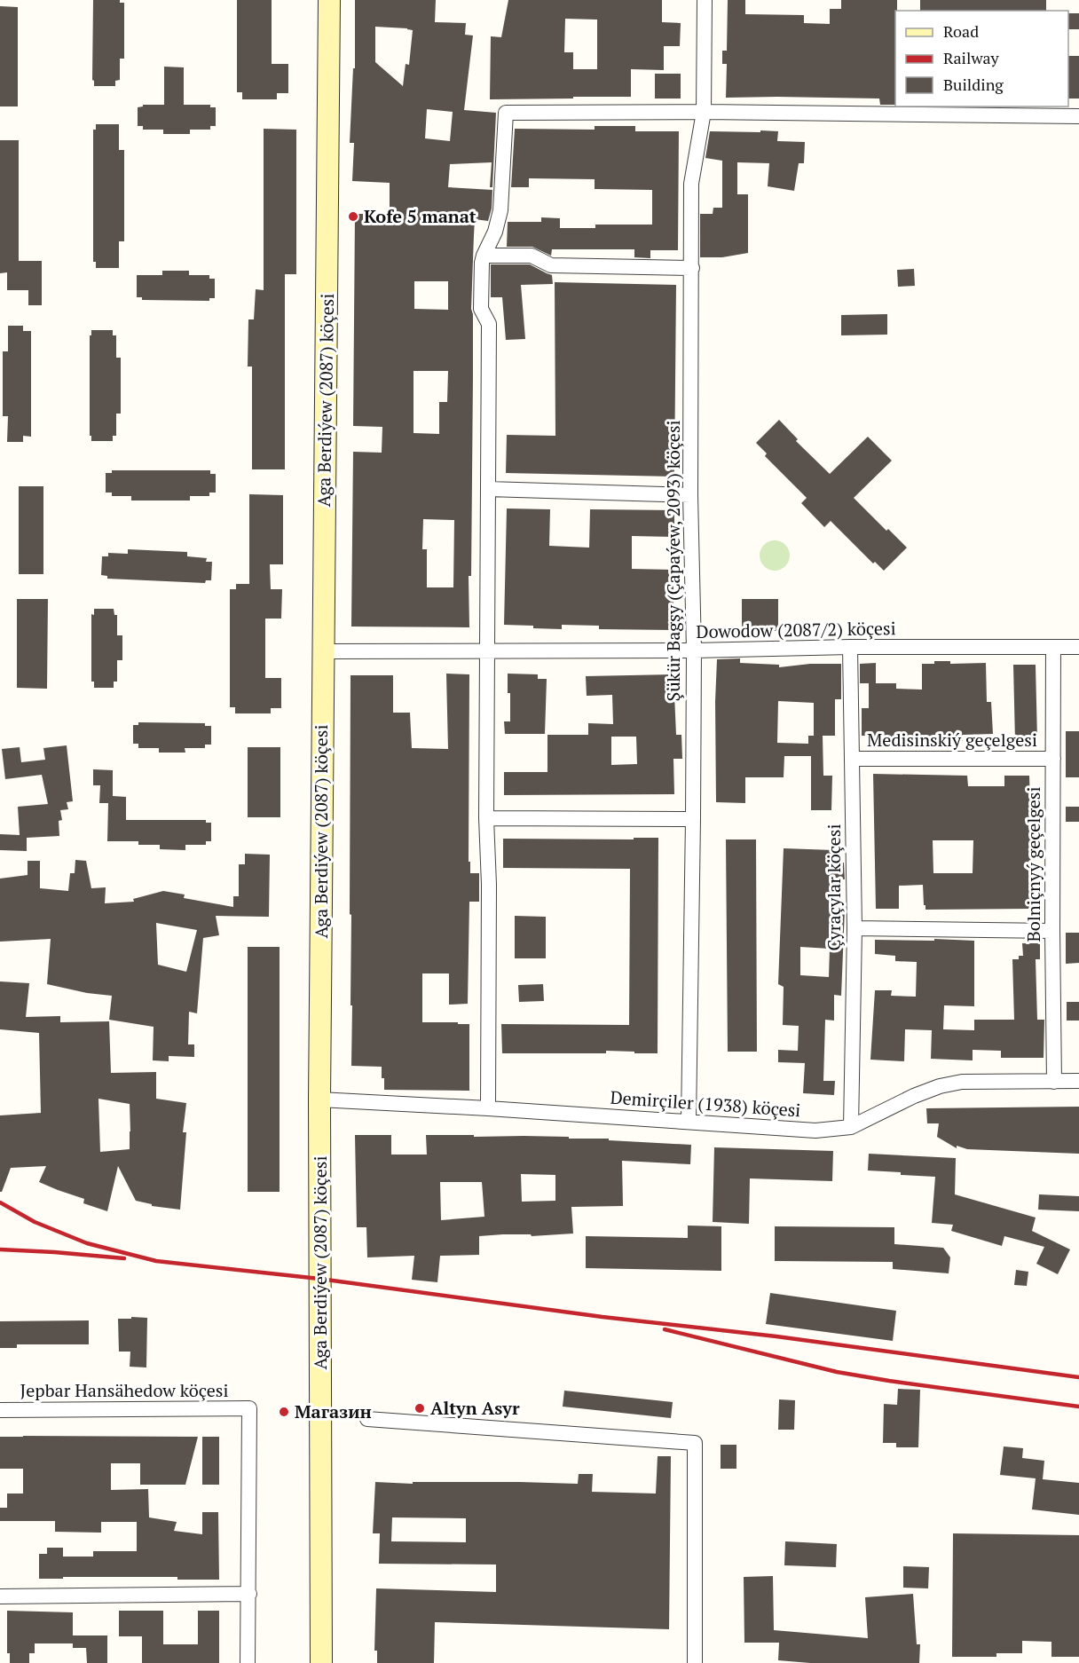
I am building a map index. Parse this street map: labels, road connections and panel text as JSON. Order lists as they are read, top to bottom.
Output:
{
  "streets": {
    "street": [
      "Aga Berdiýew (2087) köçesi",
      "Şükür Bagşy (Çapaýew, 2093) köçesi",
      "Dowodow (2087/2) köçesi",
      "Medisinskiý geçelgesi",
      "Bolniçnyý geçelgesi",
      "Çyraçylar köçesi",
      "Demirçiler (1938) köçesi",
      "Jepbar Hansähedow köçesi"
    ]
  },
  "crossings": [
    ["Aga Berdiýew (2087) köçesi", "Dowodow (2087/2) köçesi"],
    ["Aga Berdiýew (2087) köçesi", "Demirçiler (1938) köçesi"],
    ["Şükür Bagşy (Çapaýew, 2093) köçesi", "Dowodow (2087/2) köçesi"],
    ["Şükür Bagşy (Çapaýew, 2093) köçesi", "Demirçiler (1938) köçesi"],
    ["Dowodow (2087/2) köçesi", "Bolniçnyý geçelgesi"],
    ["Dowodow (2087/2) köçesi", "Çyraçylar köçesi"],
    ["Medisinskiý geçelgesi", "Bolniçnyý geçelgesi"],
    ["Medisinskiý geçelgesi", "Çyraçylar köçesi"],
    ["Bolniçnyý geçelgesi", "Demirçiler (1938) köçesi"],
    ["Çyraçylar köçesi", "Demirçiler (1938) köçesi"]
  ],
  "places": ["Kofe 5 manat", "Altyn Asyr", "Магазин"],
  "legend": ["Road", "Railway", "Building"]
}
